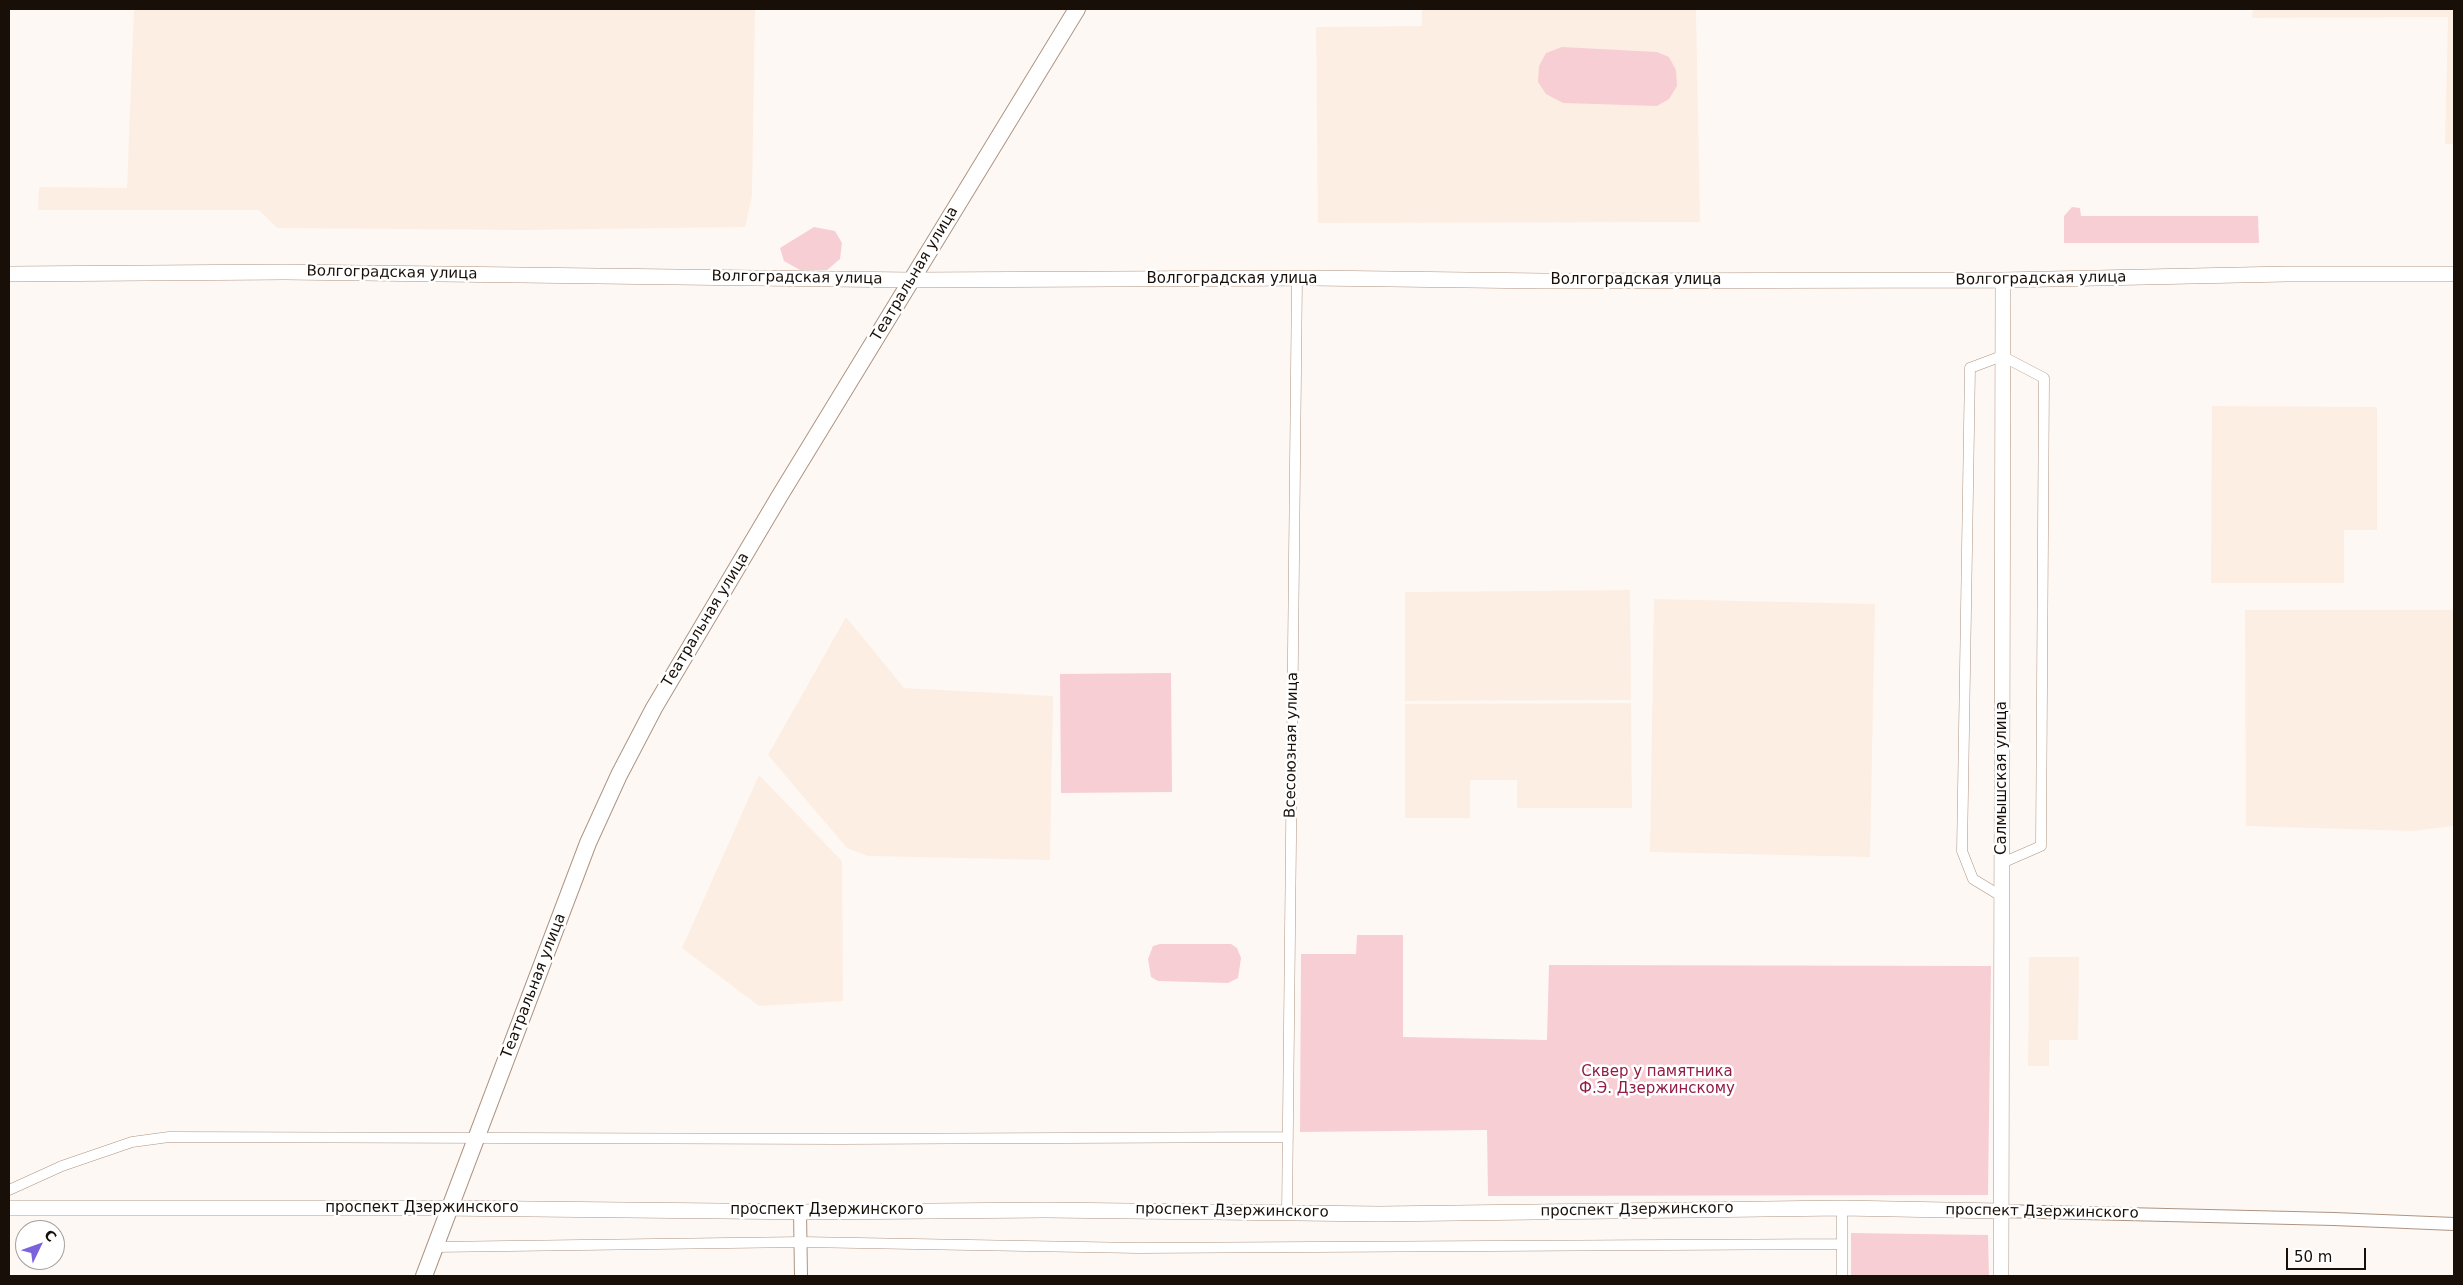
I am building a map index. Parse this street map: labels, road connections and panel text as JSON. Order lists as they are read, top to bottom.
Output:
{
  "streets": {
    "main road": [
      "Волгоградская улица",
      "Театральная улица",
      "Салмышская улица",
      "проспект Дзержинского"
    ],
    "street": ["Всесоюзная улица"]
  },
  "crossings": [
    ["Волгоградская улица", "Театральная улица"],
    ["Волгоградская улица", "Всесоюзная улица"],
    ["Волгоградская улица", "Салмышская улица"],
    ["Театральная улица", "проспект Дзержинского"],
    ["Всесоюзная улица", "проспект Дзержинского"],
    ["Салмышская улица", "проспект Дзержинского"]
  ],
  "parks": ["Сквер у памятника Ф.Э. Дзержинскому"],
  "scale_bar": "50 m",
  "north": "top right"
}
